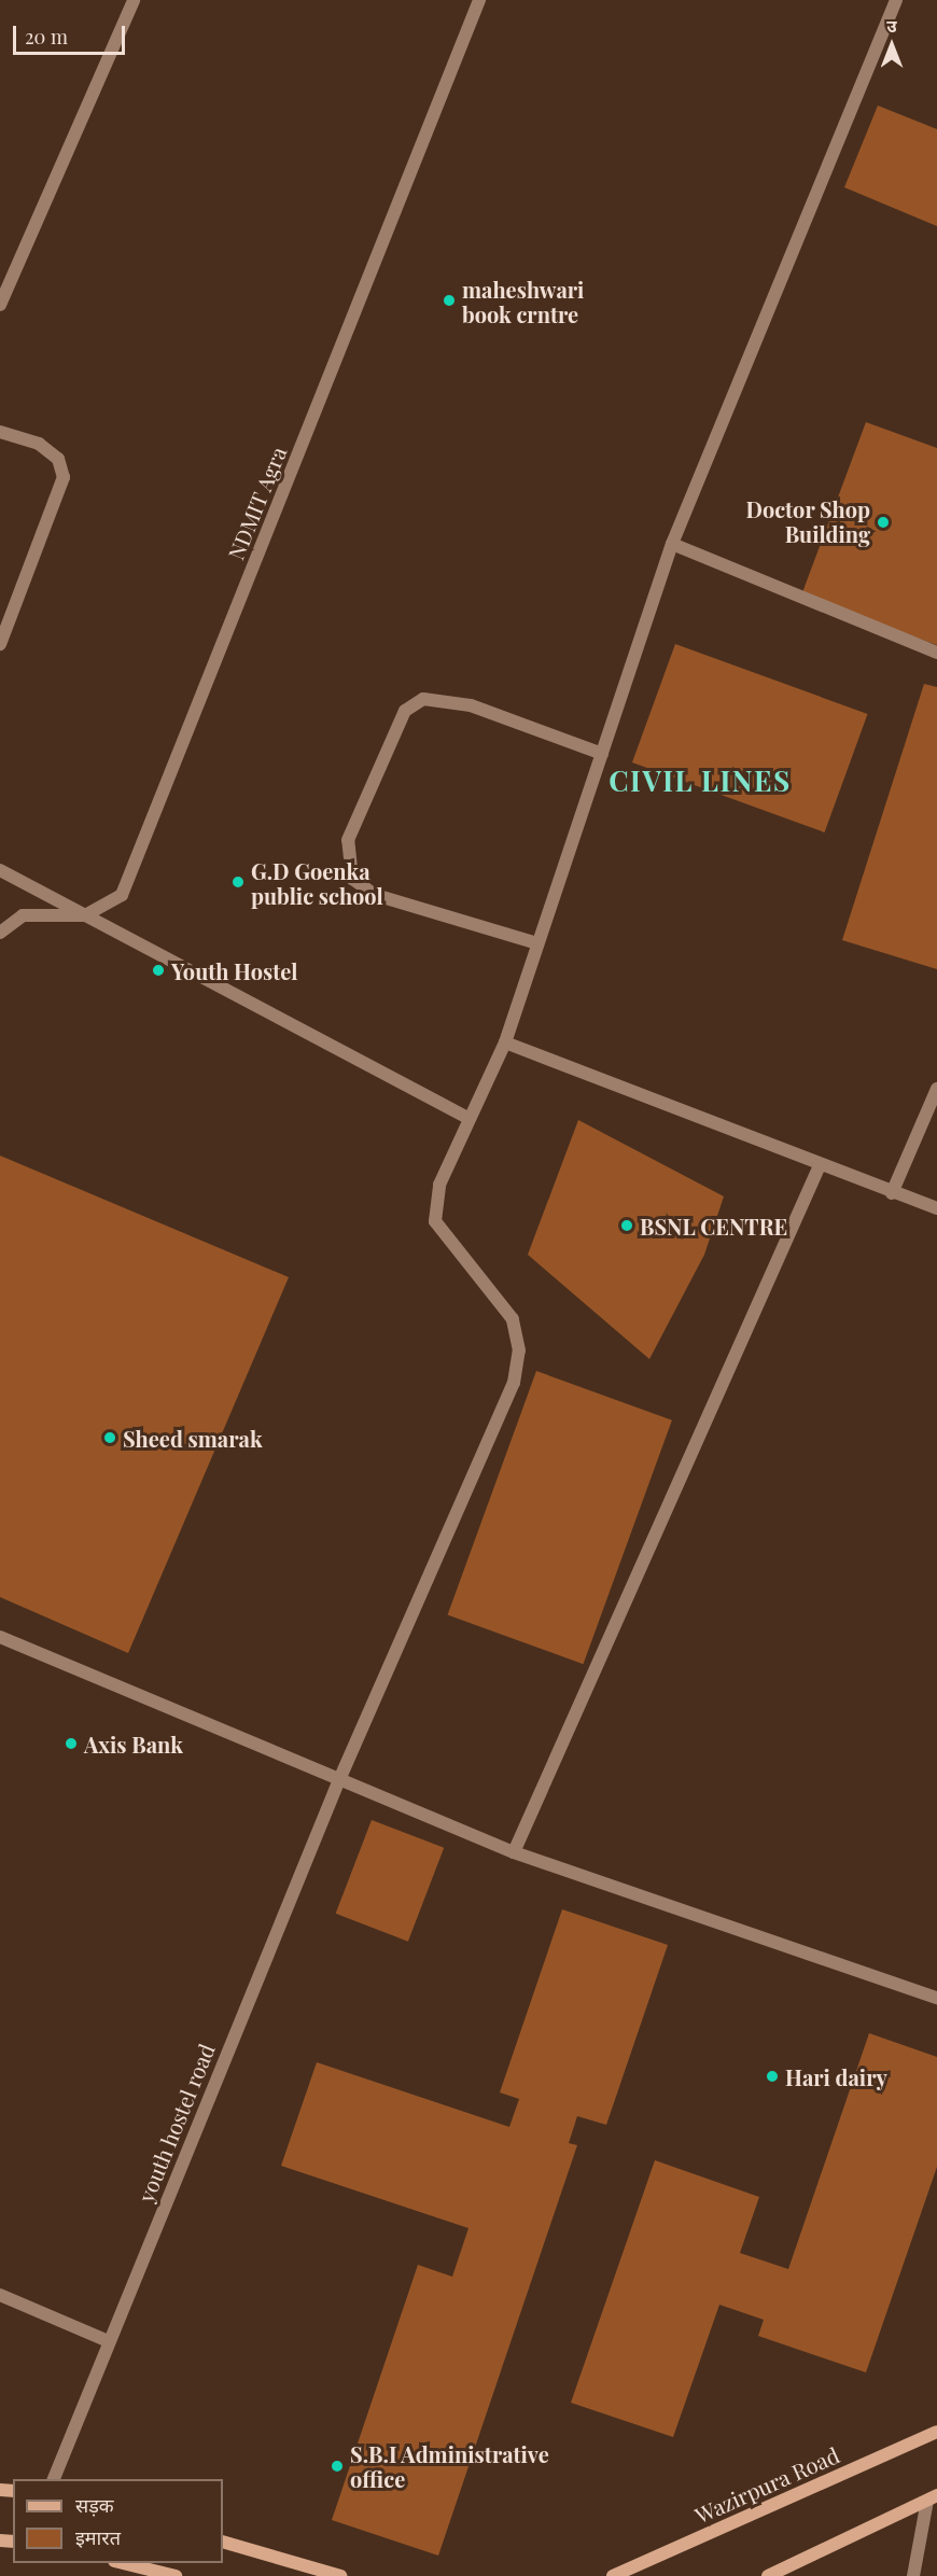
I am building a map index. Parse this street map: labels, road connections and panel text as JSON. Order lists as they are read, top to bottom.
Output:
{
  "streets": {
    "main road": ["Wazirpura Road"],
    "street": ["NDMIT Agra", "youth hostel road"]
  },
  "districts": ["CIVIL LINES"],
  "places": [
    "maheshwari book crntre",
    "Doctor Shop Building",
    "G.D Goenka public school",
    "Youth Hostel",
    "BSNL CENTRE",
    "Sheed smarak",
    "Axis Bank",
    "Hari dairy",
    "S.B.I Administrative office"
  ],
  "legend": ["सड़क", "इमारत"],
  "scale_bar": "20 m",
  "north": "top"
}
